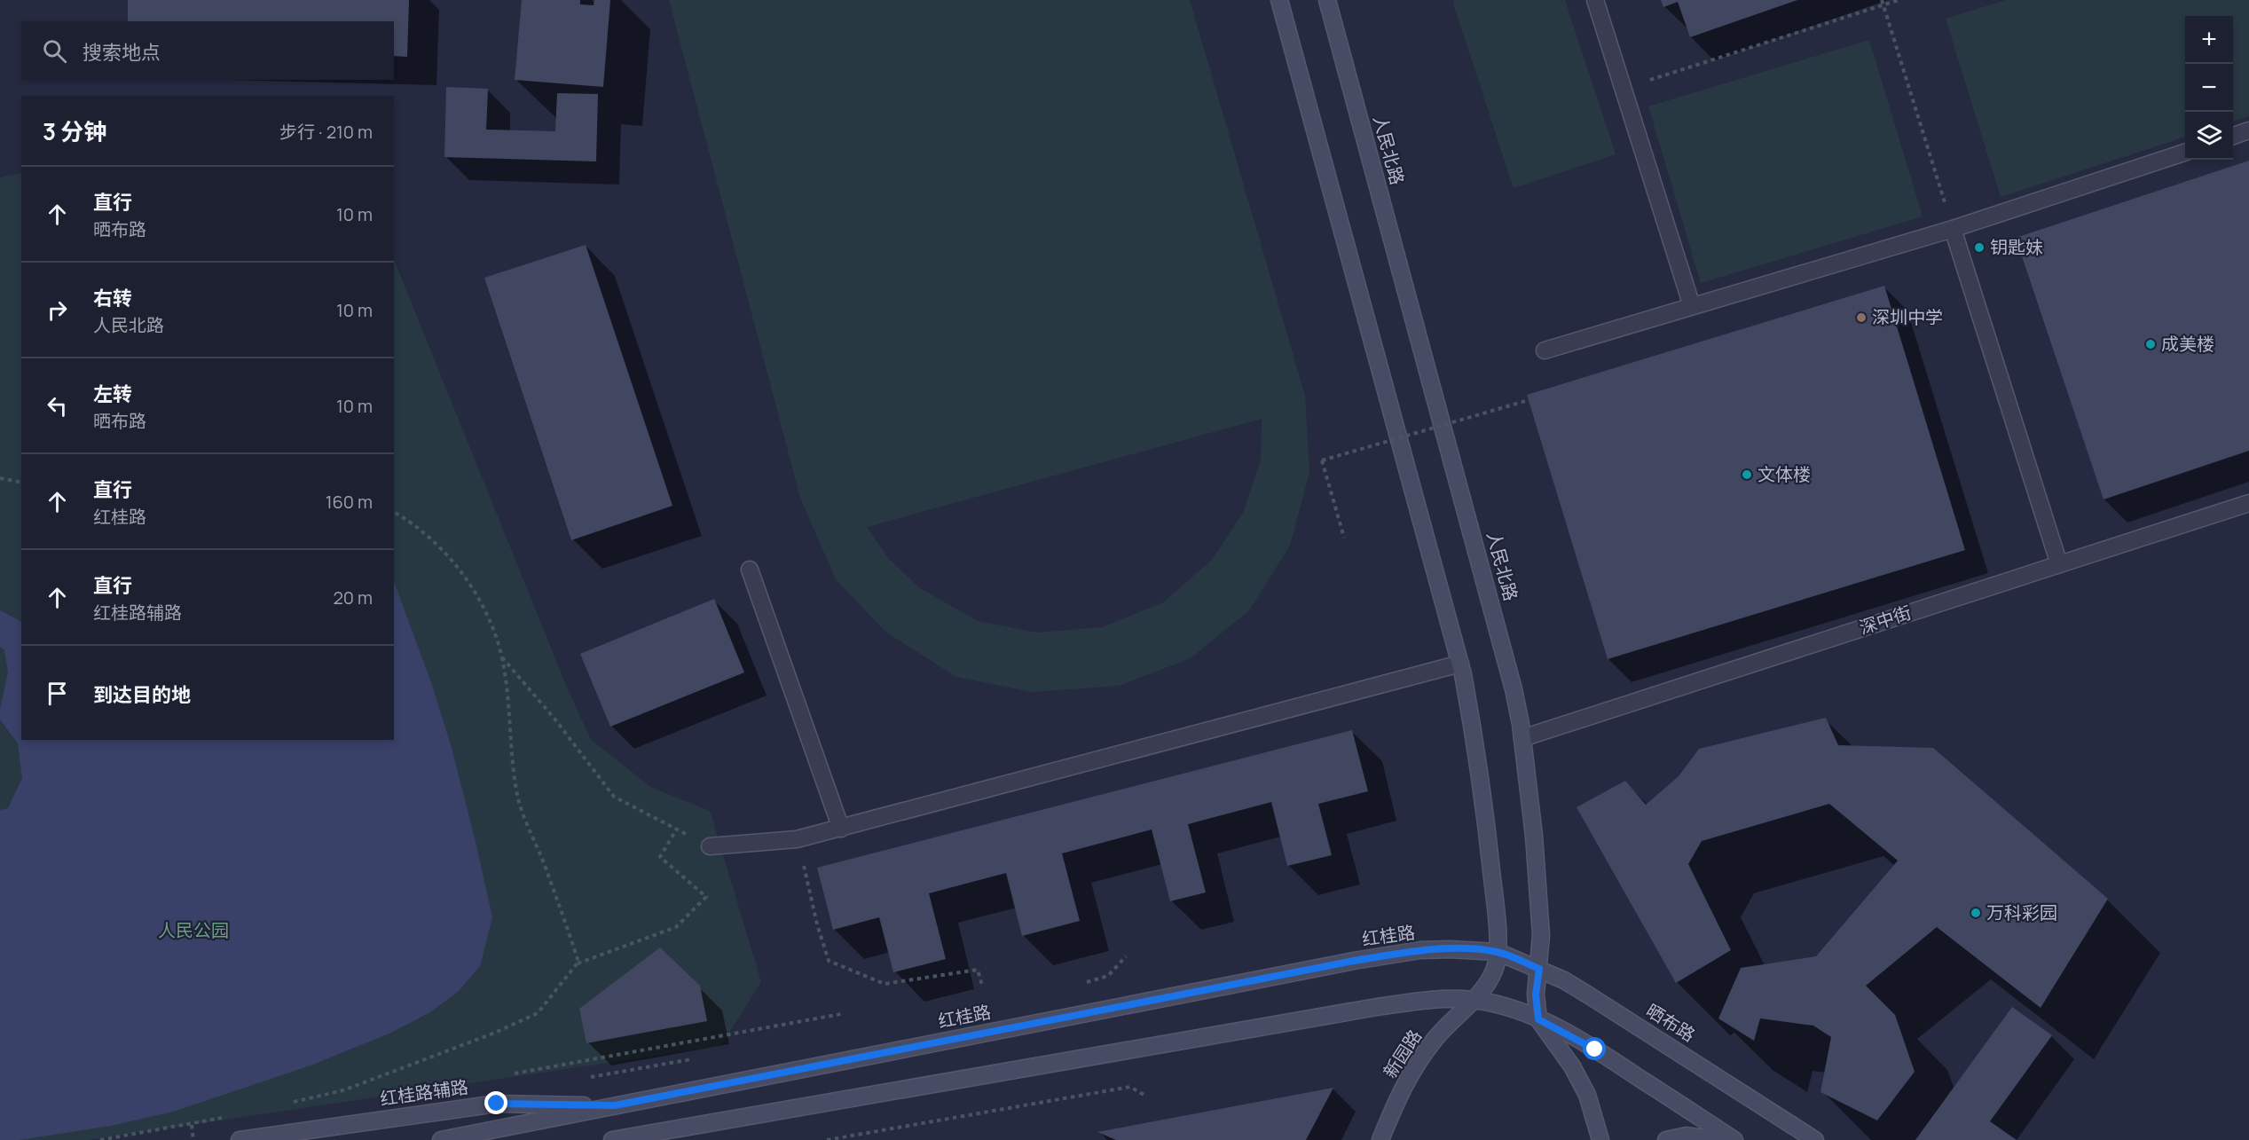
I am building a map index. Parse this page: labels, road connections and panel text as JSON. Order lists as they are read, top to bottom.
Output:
{
  "streets": {
    "main road": [
      "人民北路",
      "红桂路",
      "晒布路",
      "新园路",
      "红桂路辅路"
    ],
    "street": ["深中街"]
  },
  "crossings": [
    ["人民北路", "深中街"],
    ["人民北路", "晒布路"],
    ["红桂路", "晒布路"],
    ["红桂路", "红桂路辅路"]
  ],
  "parks": ["人民公园"],
  "places": [
    "钥匙妹",
    "深圳中学",
    "成美楼",
    "文体楼",
    "万科彩园"
  ],
  "page": {
    "map_buttons": ["+", "−"],
    "search": "搜索地点",
    "heading": ["3 分钟", "步行 · 210 m"],
    "list": [
      ["直行", "晒布路", "10 m"],
      ["右转", "人民北路", "10 m"],
      ["左转", "晒布路", "10 m"],
      ["直行", "红桂路", "160 m"],
      ["直行", "红桂路辅路", "20 m"],
      "到达目的地"
    ]
  }
}
